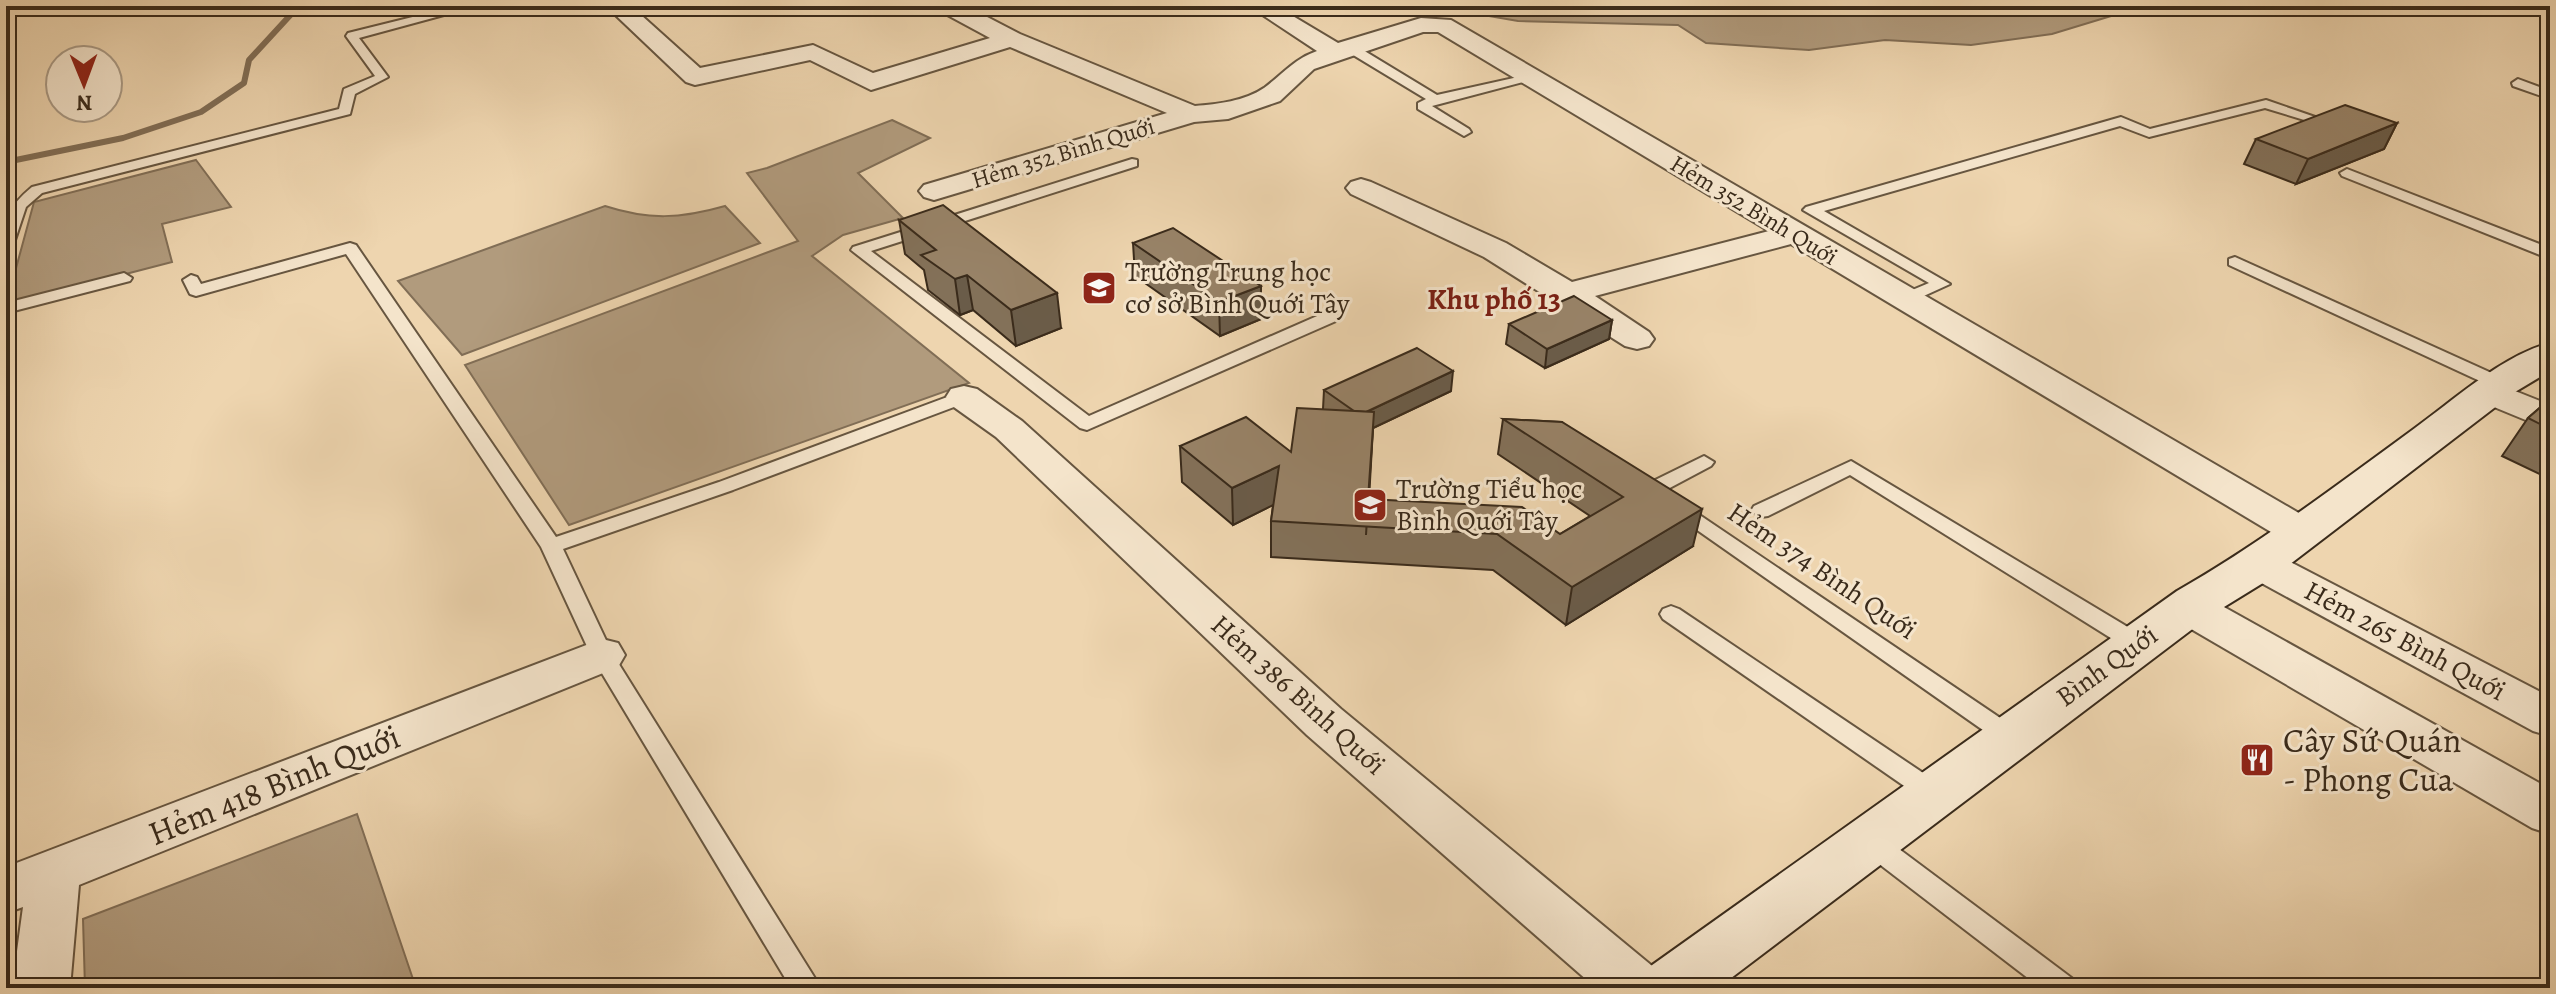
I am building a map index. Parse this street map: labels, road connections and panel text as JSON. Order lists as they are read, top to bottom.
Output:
{
  "streets": {
    "main road": ["Bình Quới"],
    "street": [
      "Hẻm 352 Bình Quới",
      "Hẻm 265 Bình Quới",
      "Hẻm 386 Bình Quới",
      "Hẻm 418 Bình Quới"
    ],
    "lane": ["Hẻm 374 Bình Quới"]
  },
  "crossings": [
    ["Hẻm 352 Bình Quới", "Bình Quới"],
    ["Hẻm 374 Bình Quới", "Bình Quới"],
    ["Hẻm 265 Bình Quới", "Bình Quới"]
  ],
  "districts": ["Khu phố 13"],
  "places": {
    "school or university": ["Trường Trung học cơ sở Bình Quới Tây", "Trường Tiểu học Bình Quới Tây"],
    "restaurant": ["Cây Sứ Quán - Phong Cua"]
  },
  "north": "bottom"
}
